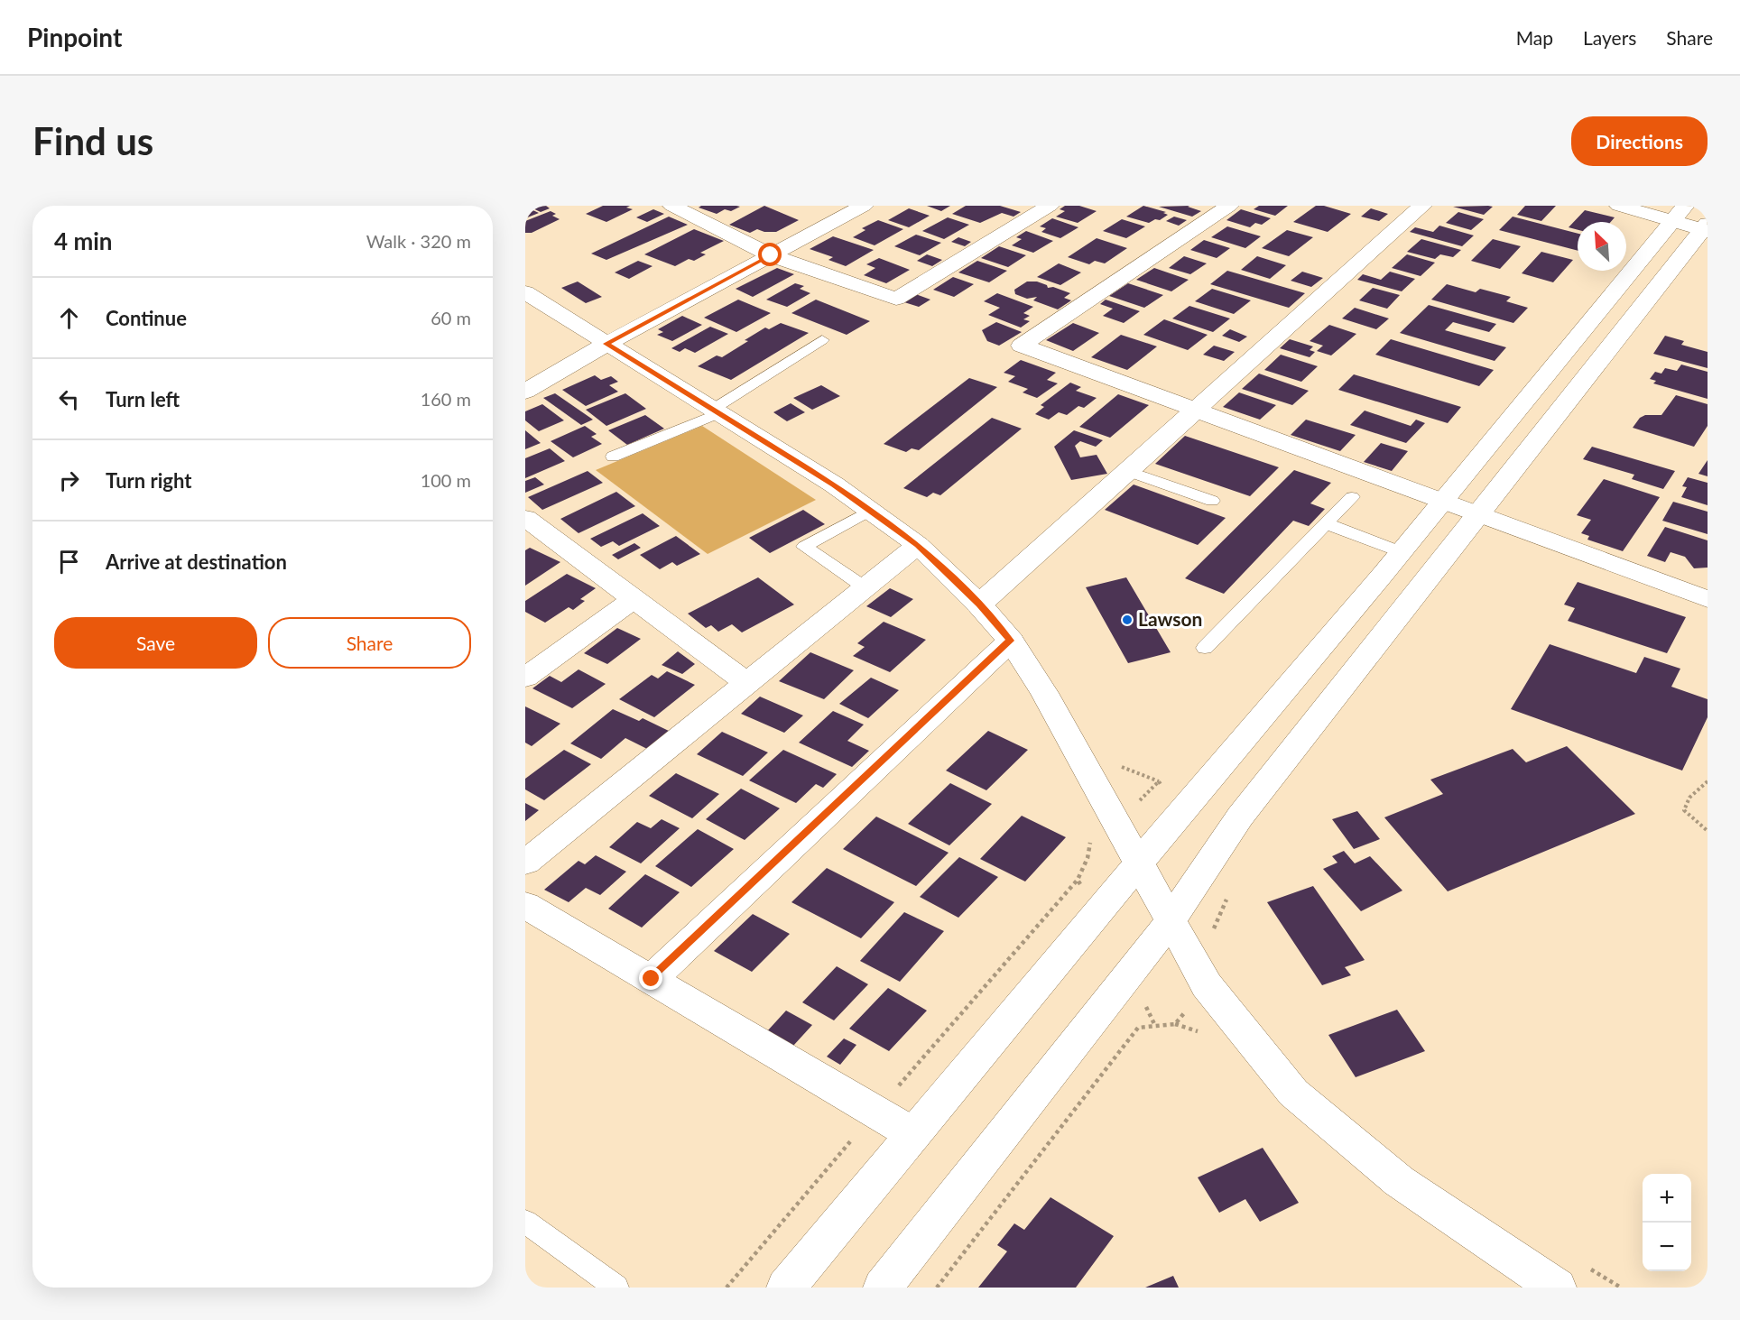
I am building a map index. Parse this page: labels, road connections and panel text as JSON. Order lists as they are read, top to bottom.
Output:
{
  "places": ["Lawson"],
  "north": "top left",
  "page": {
    "header": "Pinpoint",
    "nav": ["Map", "Layers", "Share"],
    "buttons": [
      "Directions",
      ["Save", "Share"]
    ],
    "title": "Find us",
    "heading": ["4 min", "Walk · 320 m"],
    "list": [
      ["Continue", "60 m"],
      ["Turn left", "160 m"],
      ["Turn right", "100 m"],
      "Arrive at destination"
    ],
    "map_buttons": ["+", "−"]
  }
}
